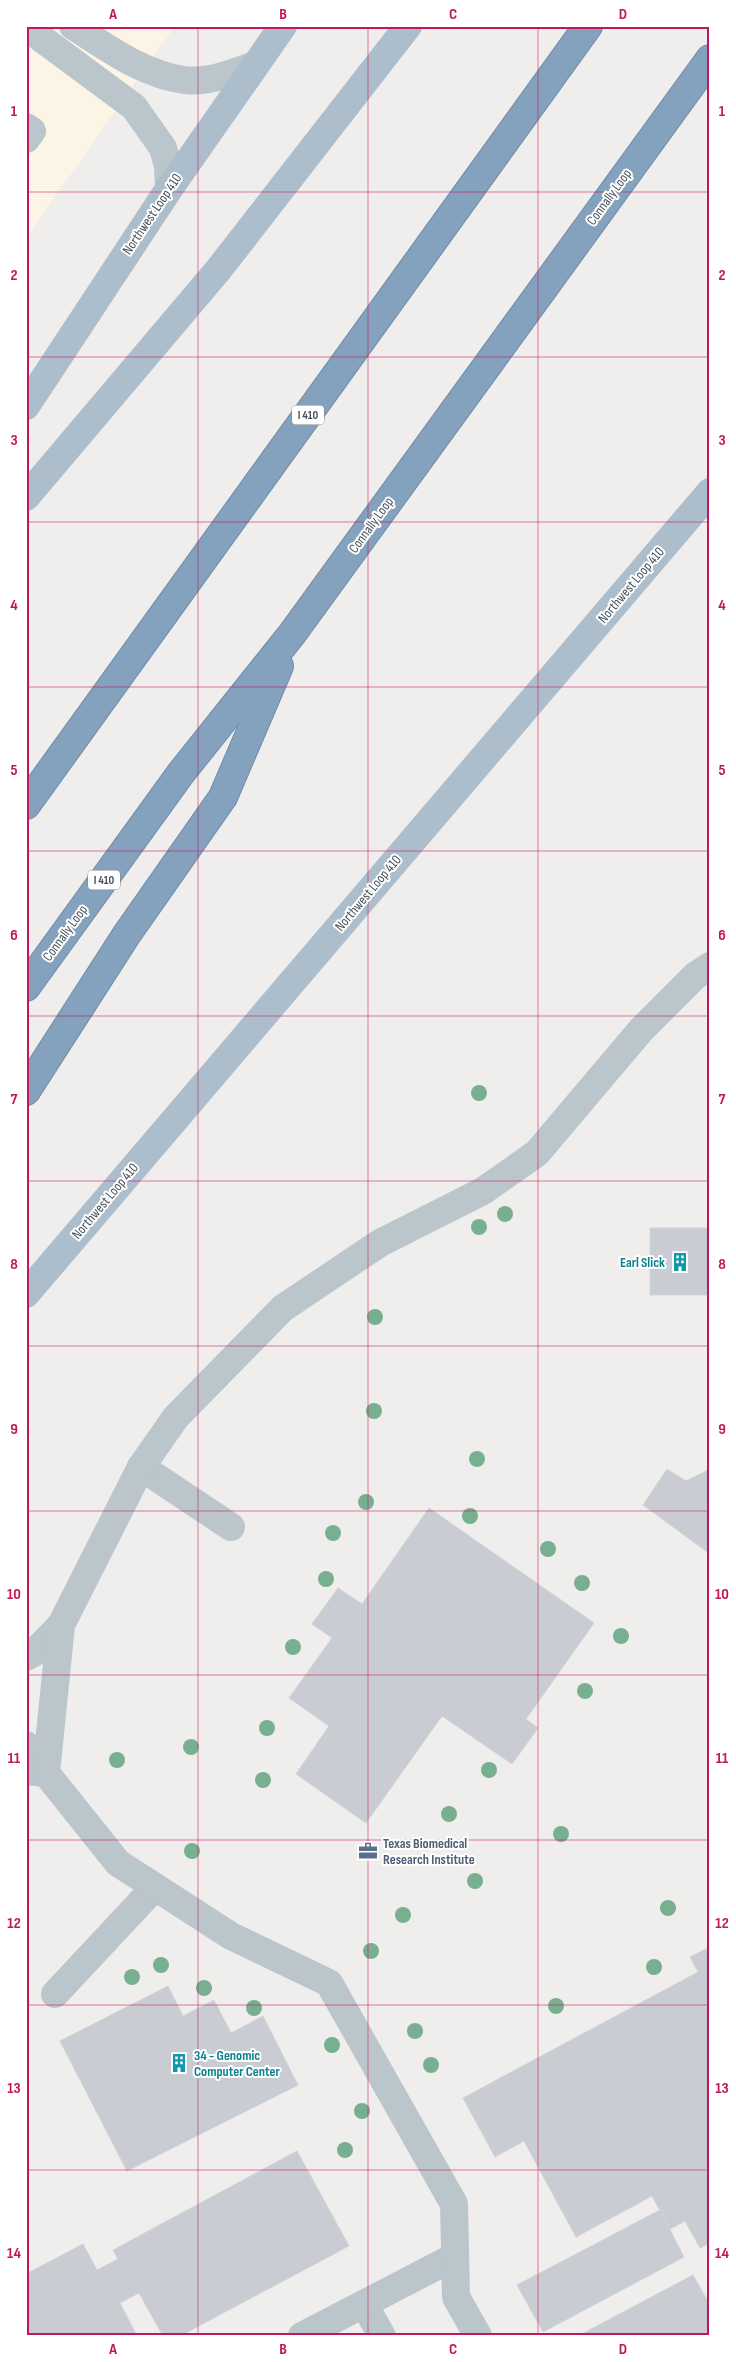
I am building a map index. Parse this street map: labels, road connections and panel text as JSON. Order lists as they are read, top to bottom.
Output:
{
  "streets": {
    "highway": ["Connally Loop", "I 410"],
    "main road": ["Northwest Loop 410"]
  },
  "places": {
    "building": ["Earl Slick", "34 - Genomic Computer Center"],
    "office": ["Texas Biomedical Research Institute"]
  },
  "grid": {
    "columns": [
      "A",
      "B",
      "C",
      "D"
    ],
    "rows": [
      "1",
      "2",
      "3",
      "4",
      "5",
      "6",
      "7",
      "8",
      "9",
      "10",
      "11",
      "12",
      "13",
      "14"
    ]
  }
}
